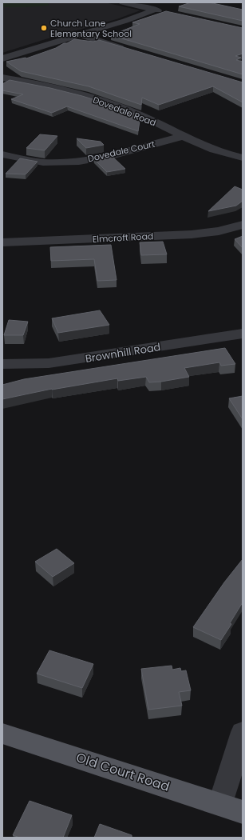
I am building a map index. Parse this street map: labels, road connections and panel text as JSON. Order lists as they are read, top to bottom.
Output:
{
  "streets": {
    "main road": ["Old Court Road"],
    "street": [
      "Dovedale Road",
      "Dovedale Court",
      "Elmcroft Road",
      "Brownhill Road"
    ]
  },
  "crossings": [
    ["Dovedale Road", "Dovedale Court"]
  ],
  "places": ["Church Lane Elementary School"]
}
